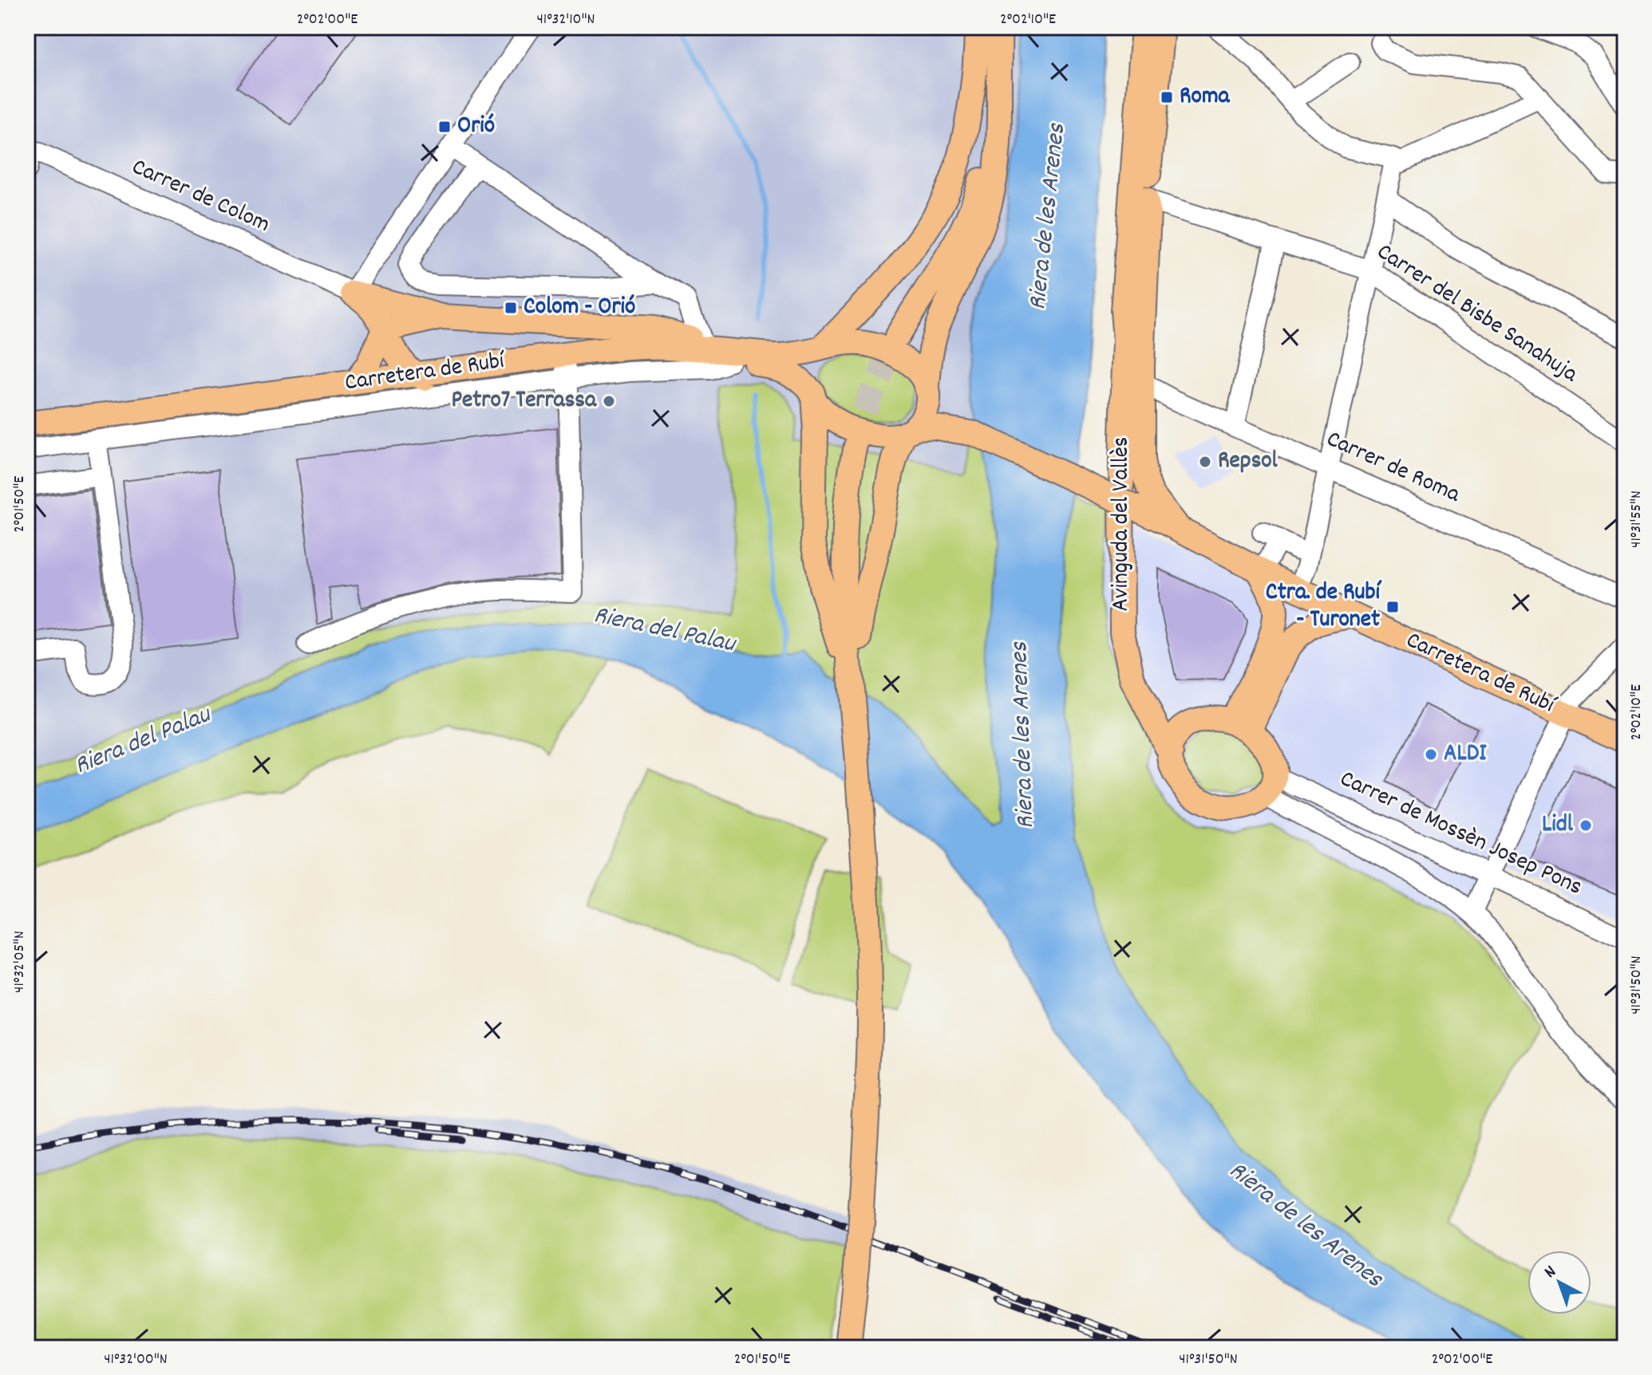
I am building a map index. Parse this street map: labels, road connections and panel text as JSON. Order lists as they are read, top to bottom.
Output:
{
  "streets": {
    "main road": ["Carretera de Rubí", "Avinguda del Vallès"],
    "street": [
      "Carrer de Colom",
      "Carrer del Bisbe Sanahuja",
      "Carrer de Roma",
      "Carrer de Mossèn Josep Pons"
    ]
  },
  "crossings": [
    ["Carrer del Bisbe Sanahuja", "Avinguda del Vallès"],
    ["Carretera de Rubí", "Avinguda del Vallès"],
    ["Carrer de Roma", "Avinguda del Vallès"],
    ["Avinguda del Vallès", "Carrer de Mossèn Josep Pons"]
  ],
  "water": ["Riera de les Arenes", "Riera del Palau"],
  "places": {
    "transit": [
      "Roma",
      "Orió",
      "Colom - Orió",
      "Ctra. de Rubí - Turonet"
    ],
    "other": [
      "Petro7 Terrassa",
      "Repsol",
      "ALDI",
      "Lidl"
    ]
  },
  "north": "top left",
  "coordinates": [
    "2°02'00\"E",
    "41°32'10\"N",
    "2°02'10\"E",
    "2°01'50\"E",
    "41°31'55\"N",
    "41°32'05\"N",
    "41°31'50\"N",
    "41°32'00\"N"
  ]
}
